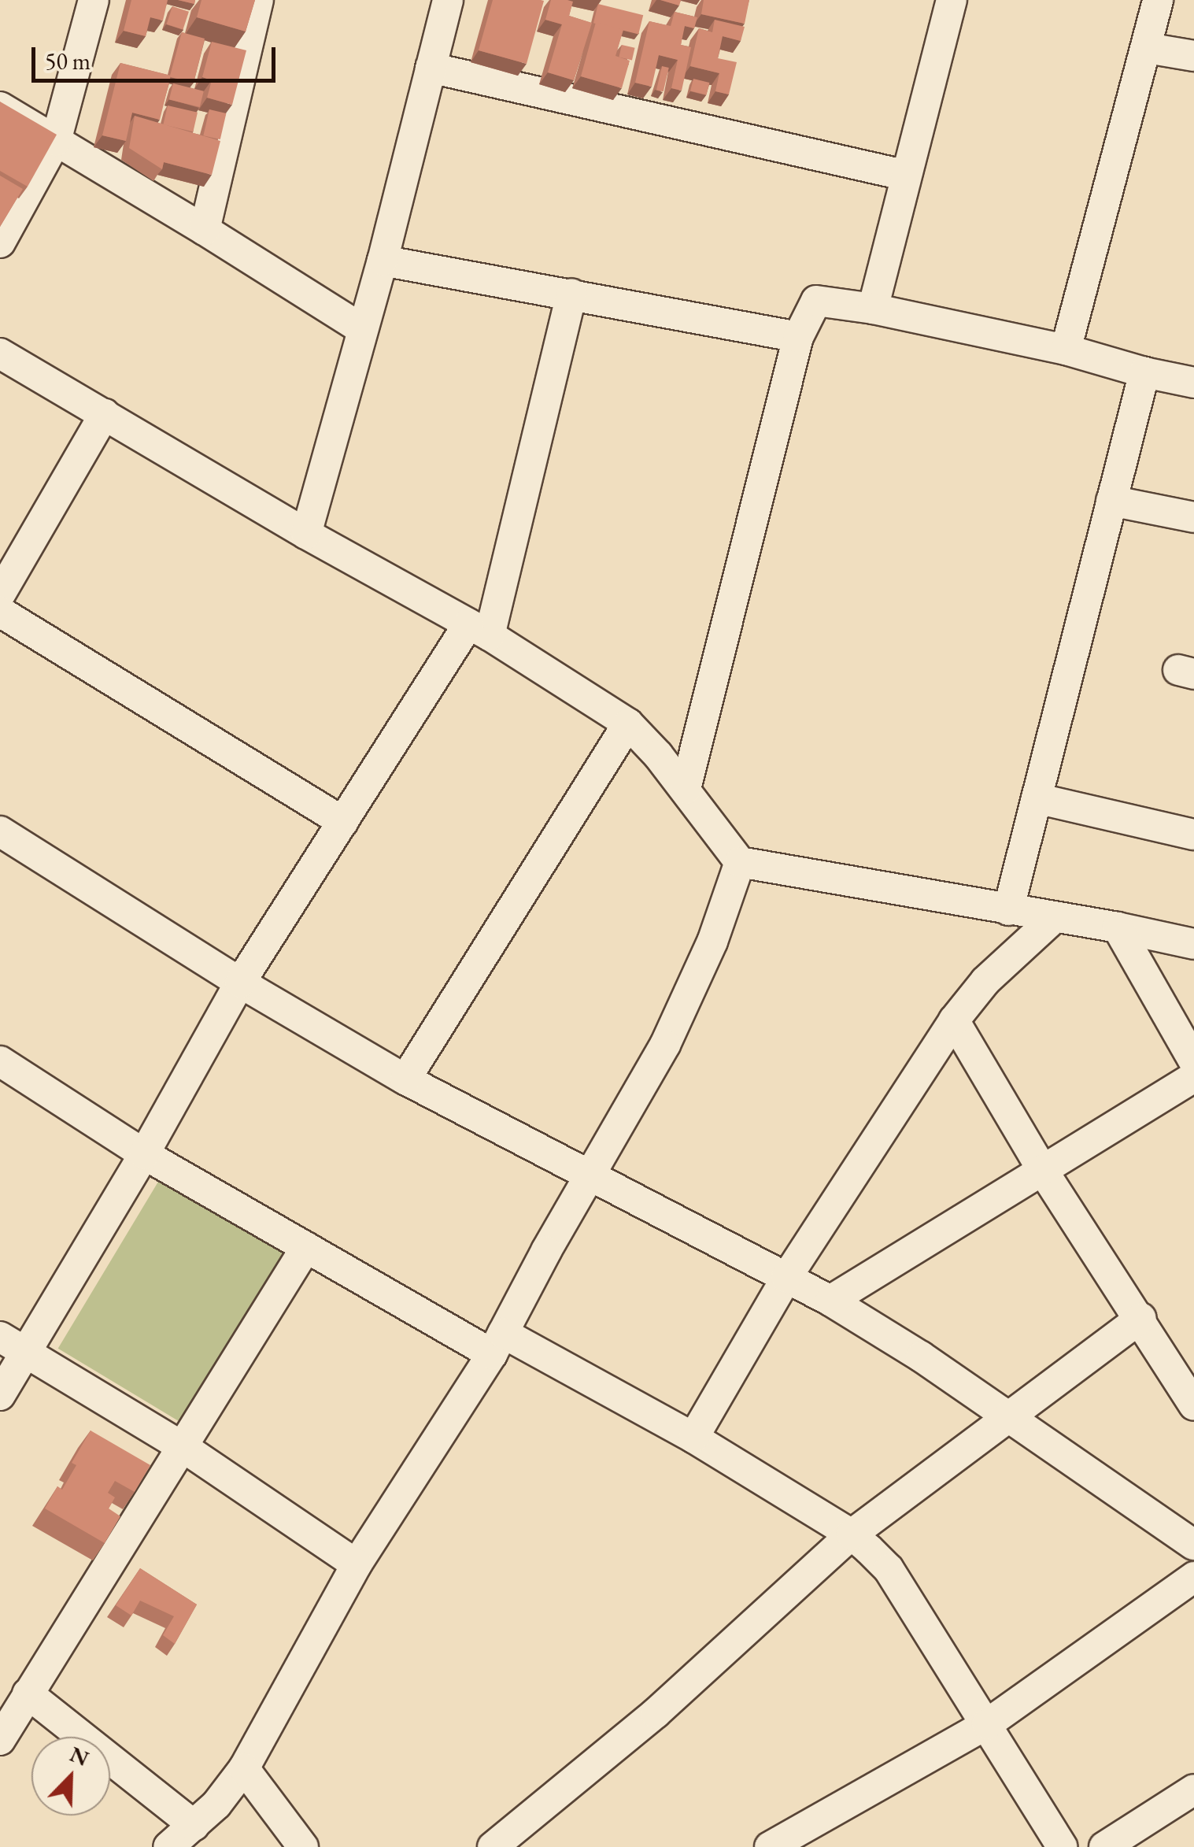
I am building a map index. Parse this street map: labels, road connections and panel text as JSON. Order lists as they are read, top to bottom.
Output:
{
  "scale_bar": "50 m",
  "north": "top right"
}
